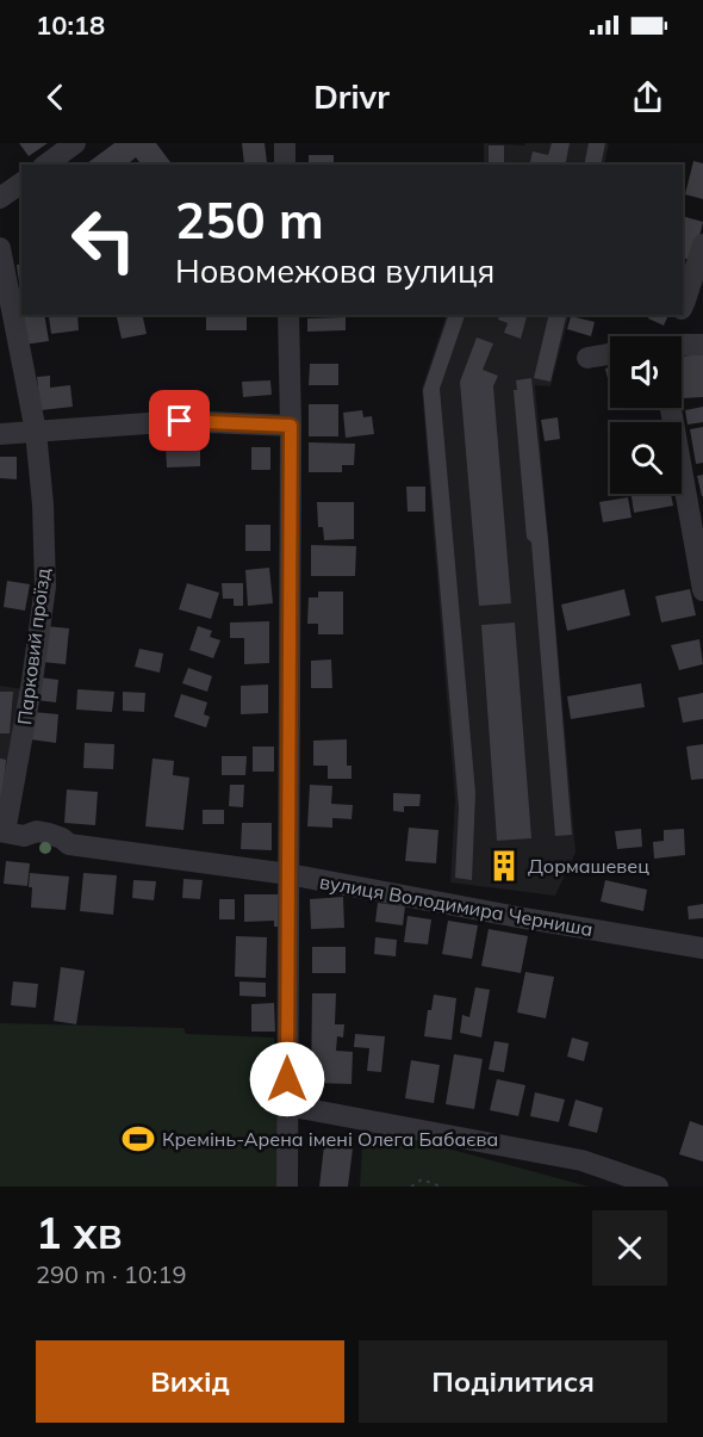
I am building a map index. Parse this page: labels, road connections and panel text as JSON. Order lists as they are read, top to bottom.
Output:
{
  "streets": {
    "street": ["Парковий проїзд", "вулиця Володимира Черниша"]
  },
  "crossings": [
    ["Парковий проїзд", "вулиця Володимира Черниша"]
  ],
  "places": {
    "building": ["Дормашевец"],
    "sports": ["Кремінь-Арена імені Олега Бабаєва"]
  },
  "page": {
    "status": "10:18",
    "header": "Drivr",
    "turn": ["250 m", "Новомежова вулиця"],
    "heading": ["1 хв", "290 m · 10:19"],
    "buttons": ["Вихід", "Поділитися"]
  }
}
